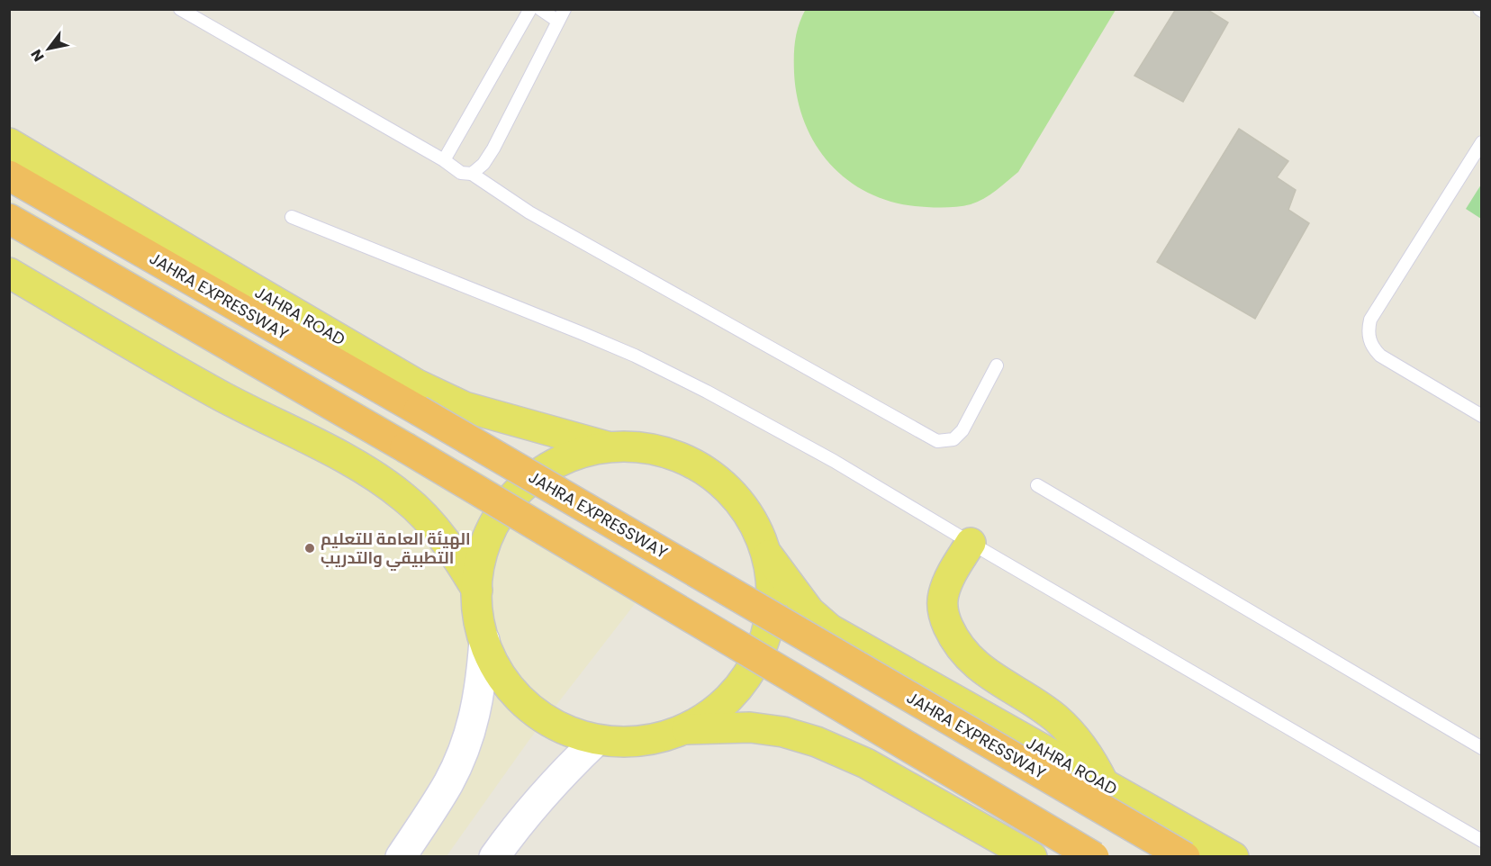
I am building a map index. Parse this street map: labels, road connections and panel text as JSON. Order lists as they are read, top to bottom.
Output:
{
  "streets": {
    "highway": ["JAHRA EXPRESSWAY"],
    "main road": ["JAHRA ROAD"]
  },
  "places": ["الهيئة العامة للتعليم التطبيقي والتدريب"],
  "north": "bottom left"
}
